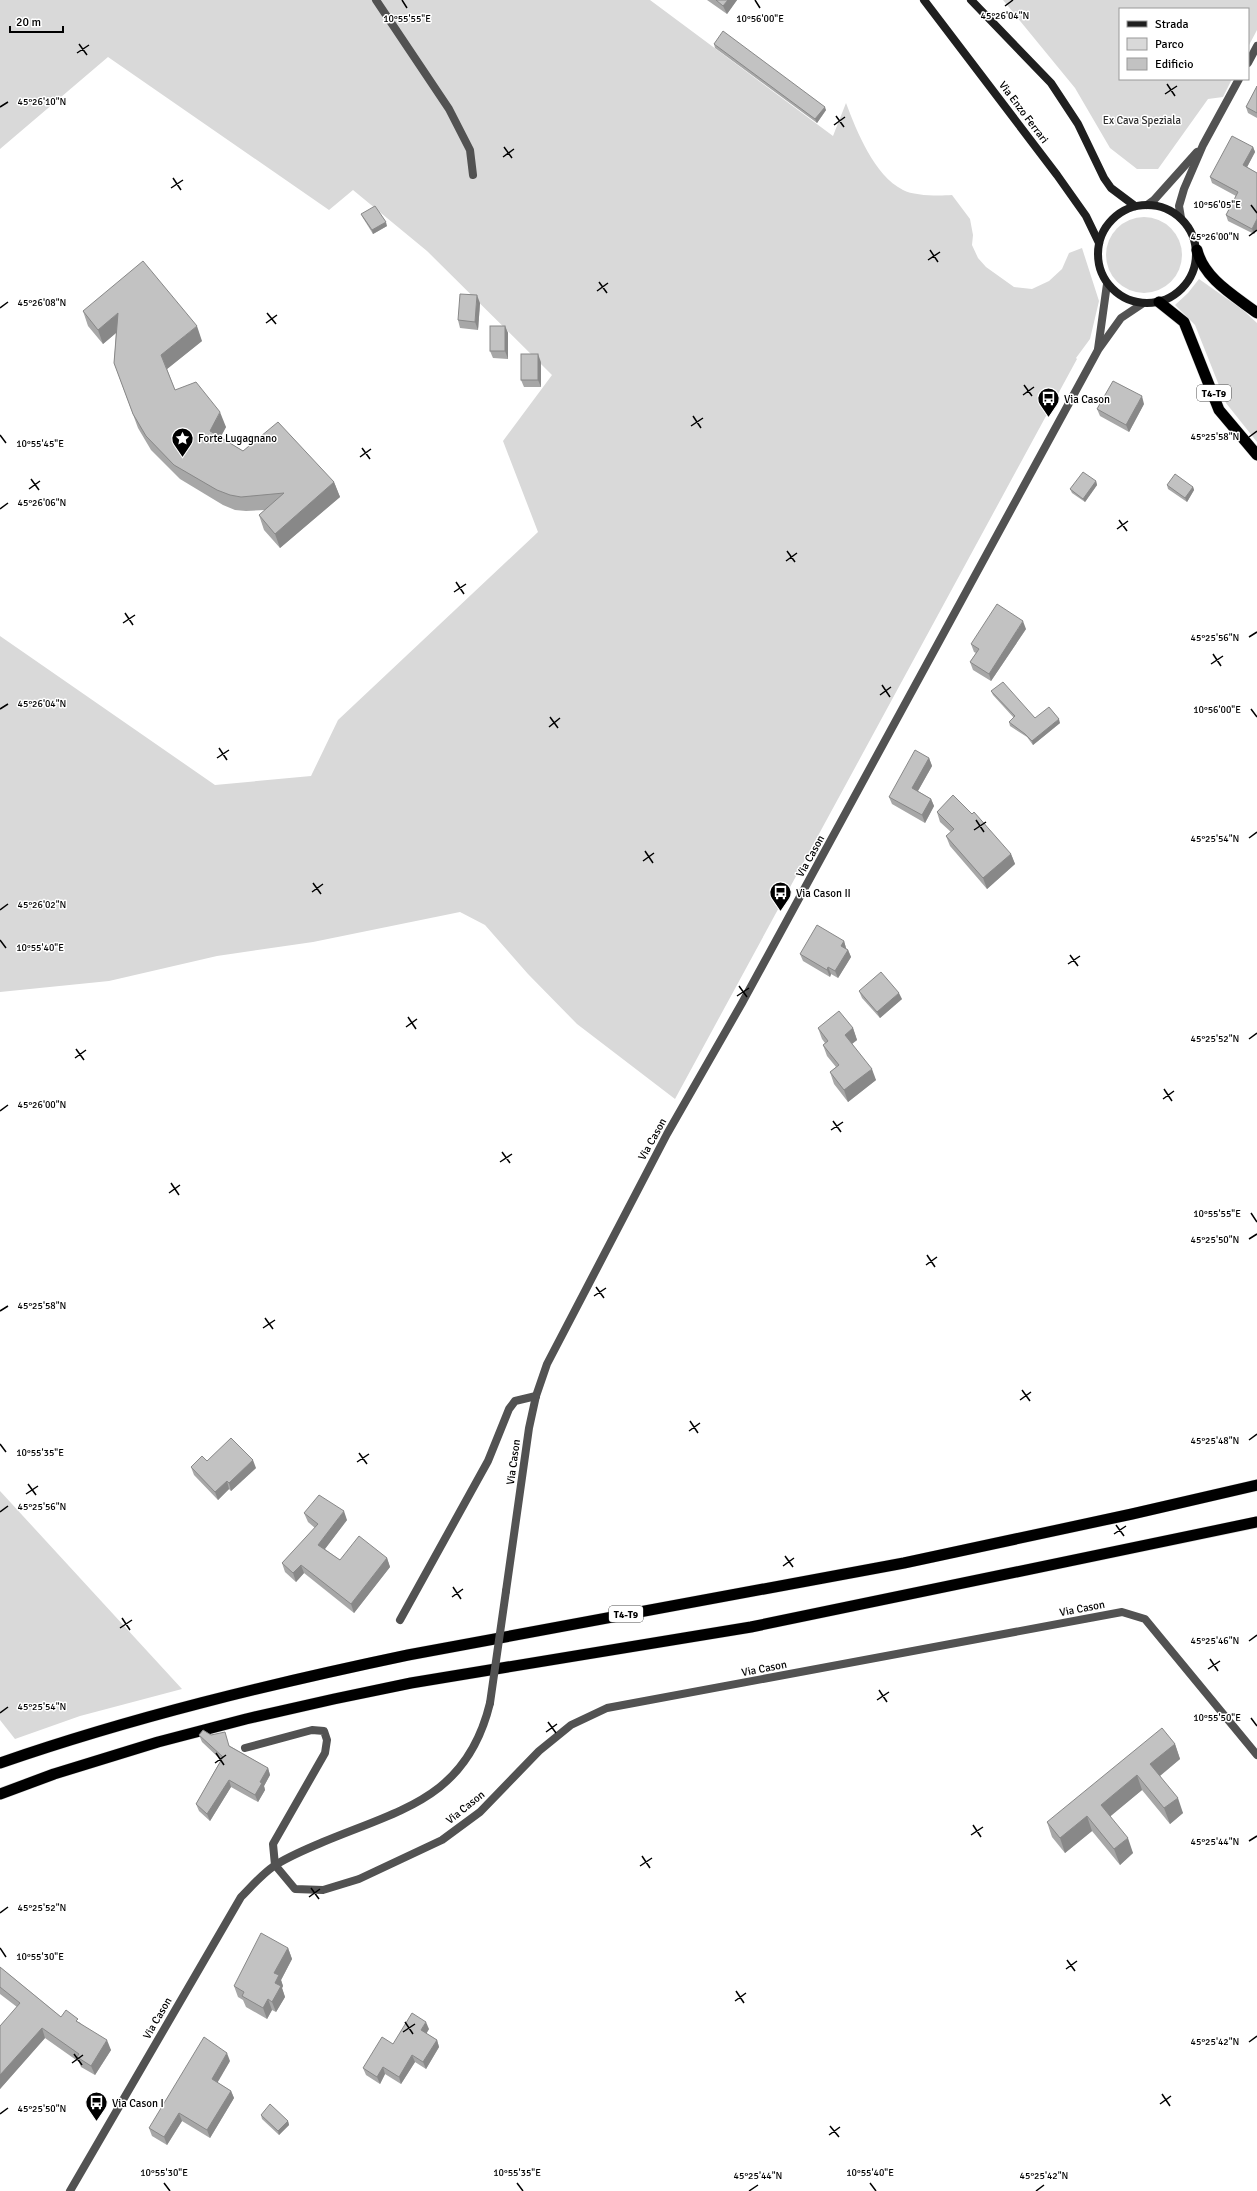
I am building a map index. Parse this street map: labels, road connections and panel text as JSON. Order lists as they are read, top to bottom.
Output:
{
  "streets": {
    "highway": ["T4-T9"],
    "main road": ["Via Enzo Ferrari"],
    "street": ["Via Cason"]
  },
  "crossings": [
    ["Via Enzo Ferrari", "T4-T9"],
    ["Via Enzo Ferrari", "Via Cason"],
    ["T4-T9", "Via Cason"]
  ],
  "parks": ["Ex Cava Speziala"],
  "places": {
    "bus stop": ["Via Cason", "Via Cason II", "Via Cason I"],
    "place": ["Forte Lugagnano"]
  },
  "legend": ["Strada", "Parco", "Edificio"],
  "scale_bar": "20 m",
  "coordinates": [
    "45°26'04\"N",
    "10°55'55\"E",
    "10°56'00\"E",
    "45°26'10\"N",
    "10°56'05\"E",
    "45°26'00\"N",
    "45°26'08\"N",
    "45°25'58\"N",
    "10°55'45\"E",
    "45°26'06\"N",
    "45°25'56\"N",
    "45°25'54\"N",
    "45°26'02\"N",
    "10°55'40\"E",
    "45°25'52\"N",
    "45°25'50\"N",
    "45°25'48\"N",
    "10°55'35\"E",
    "45°25'46\"N",
    "10°55'50\"E",
    "45°25'44\"N",
    "10°55'30\"E",
    "45°25'42\"N"
  ]
}
